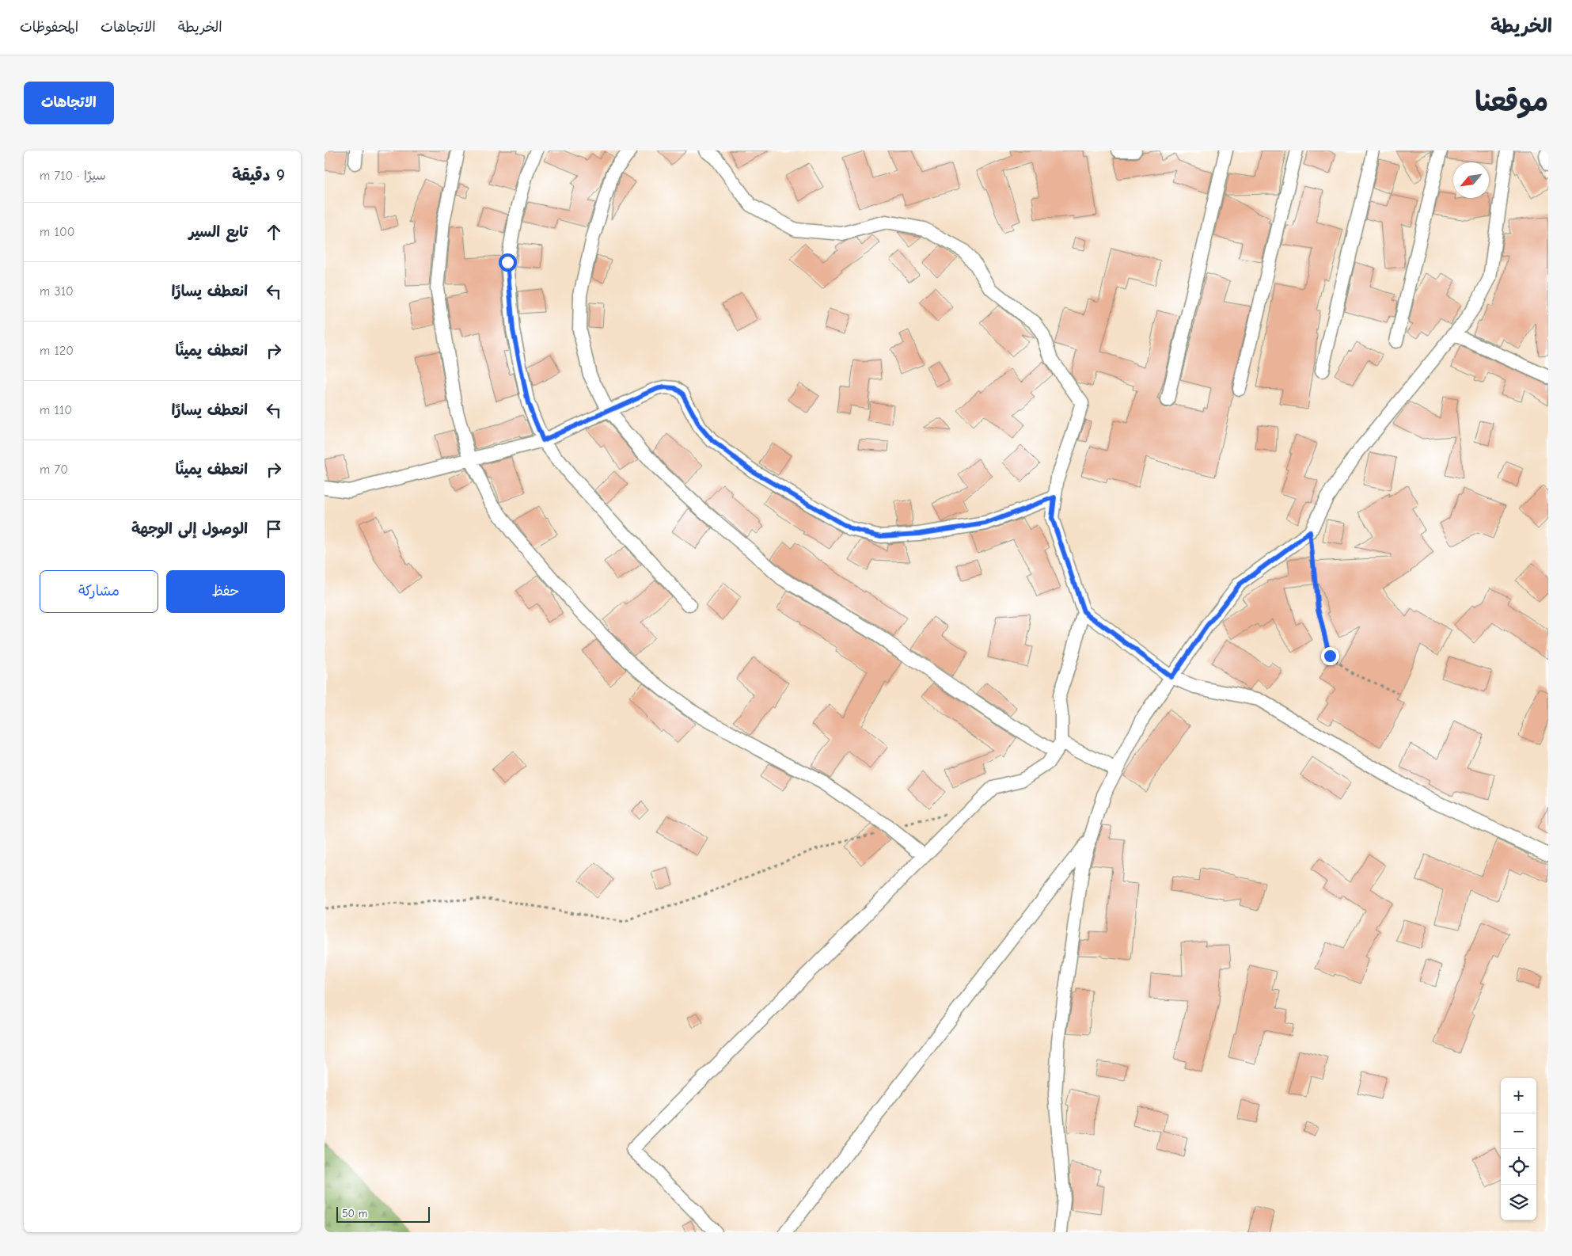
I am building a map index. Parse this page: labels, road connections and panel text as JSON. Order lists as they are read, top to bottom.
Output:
{
  "scale_bar": "50 m",
  "north": "bottom left",
  "page": {
    "header": "الخريطة",
    "nav": ["الخريطة", "الاتجاهات", "المحفوظات"],
    "title": "موقعنا",
    "buttons": [
      "الاتجاهات",
      ["حفظ", "مشاركة"]
    ],
    "heading": ["9 دقيقة", "سيرًا · 710 m"],
    "list": [
      ["تابع السير", "100 m"],
      ["انعطف يسارًا", "310 m"],
      ["انعطف يمينًا", "120 m"],
      ["انعطف يسارًا", "110 m"],
      ["انعطف يمينًا", "70 m"],
      "الوصول إلى الوجهة"
    ],
    "map_buttons": ["+", "−"],
    "scale": "50 m"
  }
}
